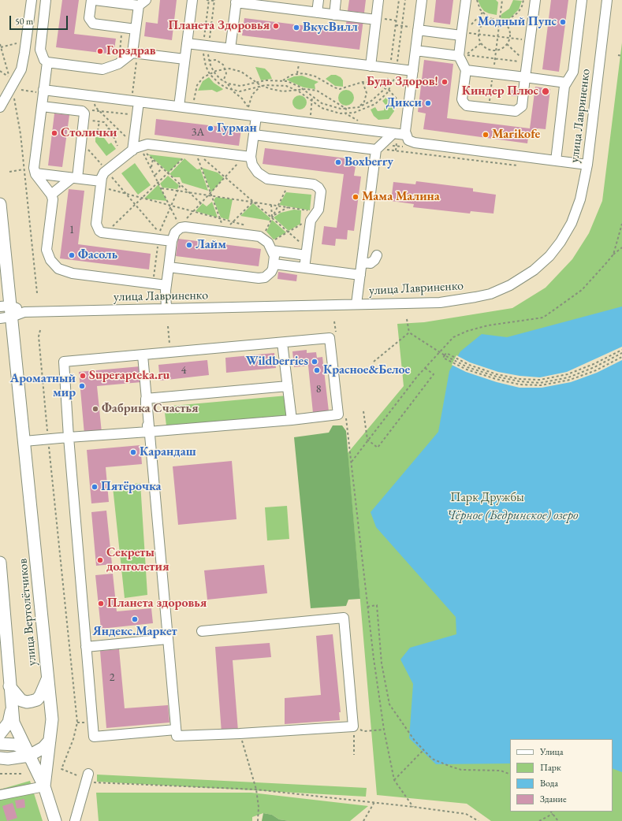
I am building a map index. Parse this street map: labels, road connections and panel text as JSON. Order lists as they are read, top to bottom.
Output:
{
  "streets": {
    "main road": ["улица Вертолётчиков"],
    "street": ["улица Лавриненко"]
  },
  "crossings": [
    ["улица Лавриненко", "улица Вертолётчиков"]
  ],
  "water": ["Чёрное (Бедринское) озеро"],
  "parks": ["Парк Дружбы"],
  "places": [
    "Модный Пупс",
    "Планета Здоровья",
    "ВкусВилл",
    "Горздрав",
    "Будь Здоров!",
    "Киндер Плюс",
    "Дикси",
    "Гурман",
    "Столички",
    "Marikofe",
    "Boxberry",
    "Мама Малина",
    "Лайм",
    "Фасоль",
    "Wildberries",
    "Красное&Белое",
    "Superapteka.ru",
    "Ароматный мир",
    "Фабрика Счастья",
    "Карандаш",
    "Пятёрочка",
    "Секреты долголетия",
    "Планета здоровья",
    "Яндекс.Маркет"
  ],
  "house_numbers": [
    "3А",
    "1",
    "4",
    "8",
    "2"
  ],
  "legend": [
    "Улица",
    "Парк",
    "Вода",
    "Здание"
  ],
  "scale_bar": "50 m"
}
